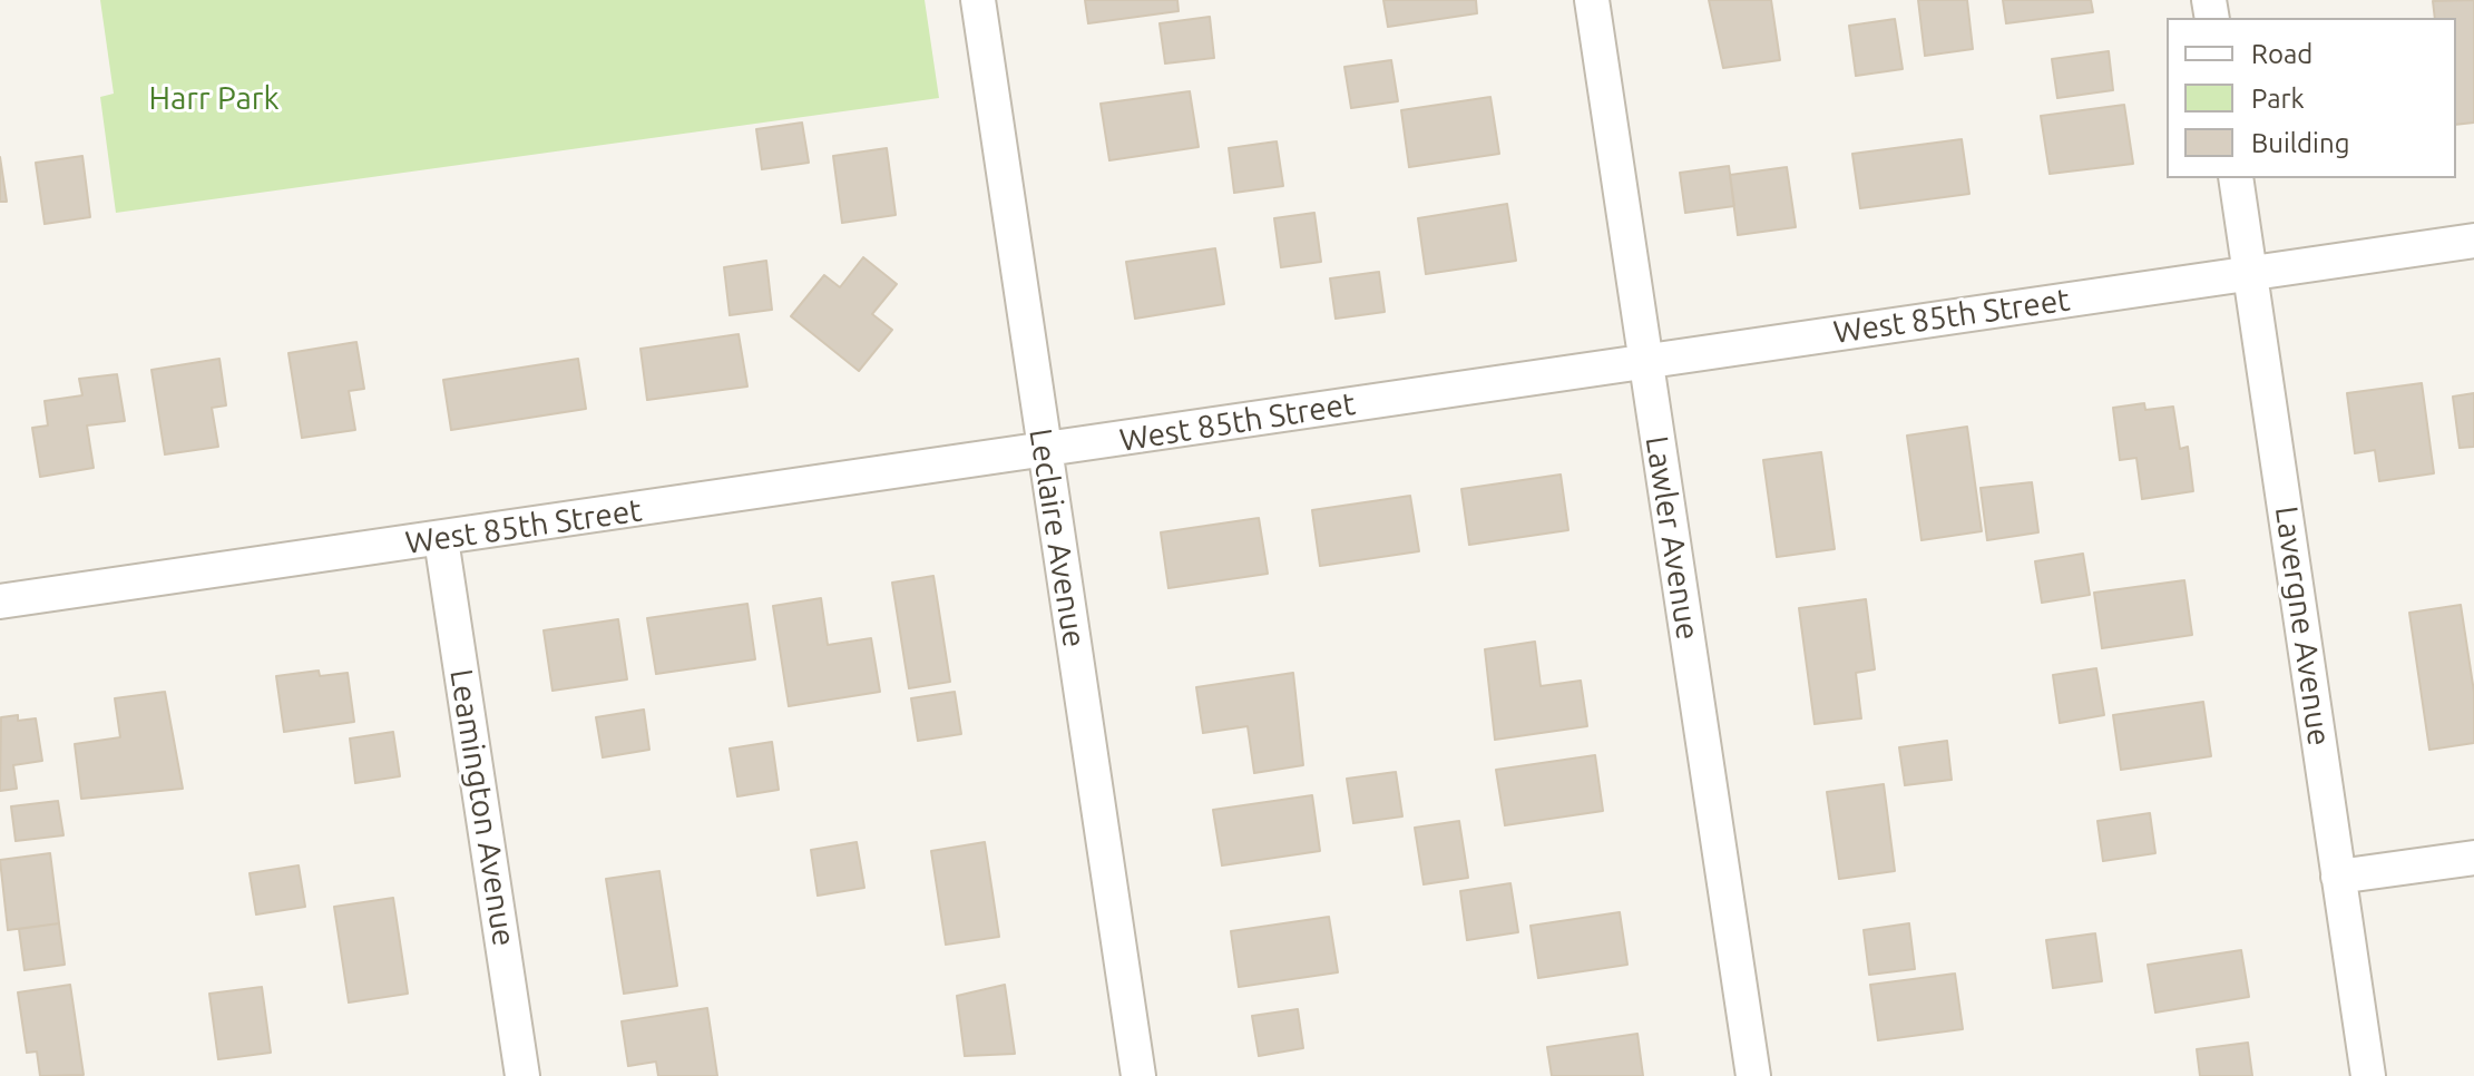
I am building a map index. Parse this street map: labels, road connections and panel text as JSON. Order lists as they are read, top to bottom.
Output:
{
  "streets": {
    "street": [
      "West 85th Street",
      "Leclaire Avenue",
      "Lawler Avenue",
      "Lavergne Avenue",
      "Leamington Avenue"
    ]
  },
  "crossings": [
    ["West 85th Street", "Leclaire Avenue"],
    ["West 85th Street", "Lawler Avenue"],
    ["West 85th Street", "Lavergne Avenue"],
    ["West 85th Street", "Leamington Avenue"]
  ],
  "parks": ["Harr Park"],
  "legend": ["Road", "Park", "Building"]
}
